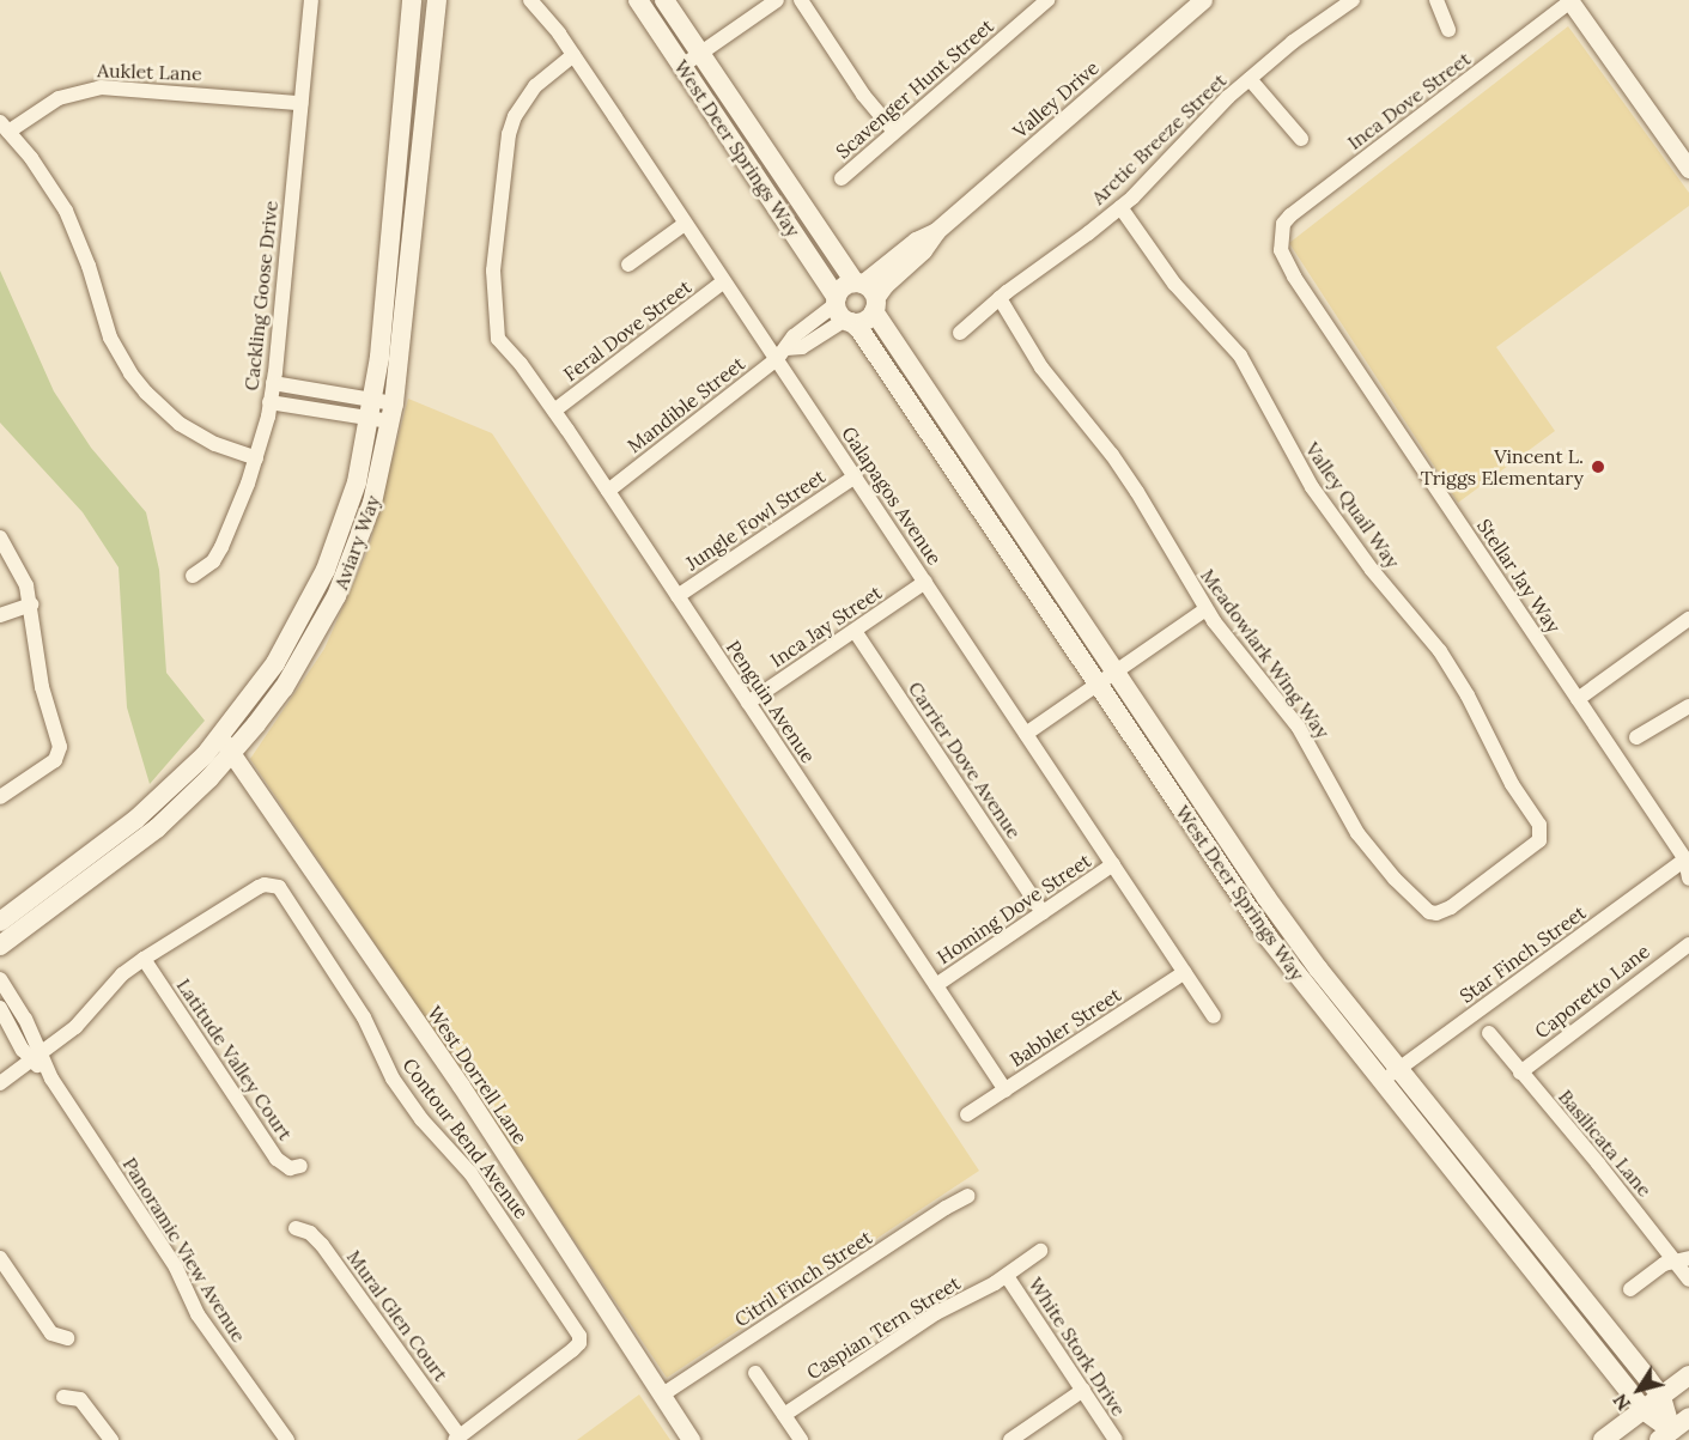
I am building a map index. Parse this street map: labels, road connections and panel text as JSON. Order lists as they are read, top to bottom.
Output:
{
  "streets": {
    "main road": ["West Deer Springs Way", "Aviary Way"],
    "street": [
      "Auklet Lane",
      "Scavenger Hunt Street",
      "Valley Drive",
      "Inca Dove Street",
      "Arctic Breeze Street",
      "Cackling Goose Drive",
      "Feral Dove Street",
      "Mandible Street",
      "Galapagos Avenue",
      "Valley Quail Way",
      "Jungle Fowl Street",
      "Stellar Jay Way",
      "Inca Jay Street",
      "Meadowlark Wing Way",
      "Penguin Avenue",
      "Carrier Dove Avenue",
      "Homing Dove Street",
      "Star Finch Street",
      "Caporetto Lane",
      "Babbler Street",
      "Latitude Valley Court",
      "West Dorrell Lane",
      "Contour Bend Avenue",
      "Basilicata Lane",
      "Panoramic View Avenue",
      "Citril Finch Street",
      "Mural Glen Court",
      "Caspian Tern Street",
      "White Stork Drive"
    ]
  },
  "crossings": [
    ["Auklet Lane", "Cackling Goose Drive"],
    ["Valley Drive", "West Deer Springs Way"],
    ["Inca Dove Street", "Stellar Jay Way"],
    ["Arctic Breeze Street", "Valley Quail Way"],
    ["Arctic Breeze Street", "Meadowlark Wing Way"],
    ["West Deer Springs Way", "Mandible Street"],
    ["West Deer Springs Way", "Star Finch Street"],
    ["Feral Dove Street", "Galapagos Avenue"],
    ["Feral Dove Street", "Penguin Avenue"],
    ["Mandible Street", "Galapagos Avenue"],
    ["Mandible Street", "Penguin Avenue"],
    ["Galapagos Avenue", "Jungle Fowl Street"],
    ["Galapagos Avenue", "Inca Jay Street"],
    ["Galapagos Avenue", "Penguin Avenue"],
    ["Galapagos Avenue", "Homing Dove Street"],
    ["Galapagos Avenue", "Babbler Street"],
    ["Valley Quail Way", "Meadowlark Wing Way"],
    ["Jungle Fowl Street", "Penguin Avenue"],
    ["Aviary Way", "West Dorrell Lane"],
    ["Stellar Jay Way", "Star Finch Street"],
    ["Inca Jay Street", "Penguin Avenue"],
    ["Inca Jay Street", "Carrier Dove Avenue"],
    ["Penguin Avenue", "Homing Dove Street"],
    ["Penguin Avenue", "Babbler Street"],
    ["Carrier Dove Avenue", "Homing Dove Street"],
    ["Caporetto Lane", "Basilicata Lane"],
    ["Latitude Valley Court", "Contour Bend Avenue"],
    ["West Dorrell Lane", "Citril Finch Street"],
    ["Contour Bend Avenue", "Mural Glen Court"],
    ["Caspian Tern Street", "White Stork Drive"]
  ],
  "places": ["Vincent L. Triggs Elementary"],
  "north": "bottom left"
}
